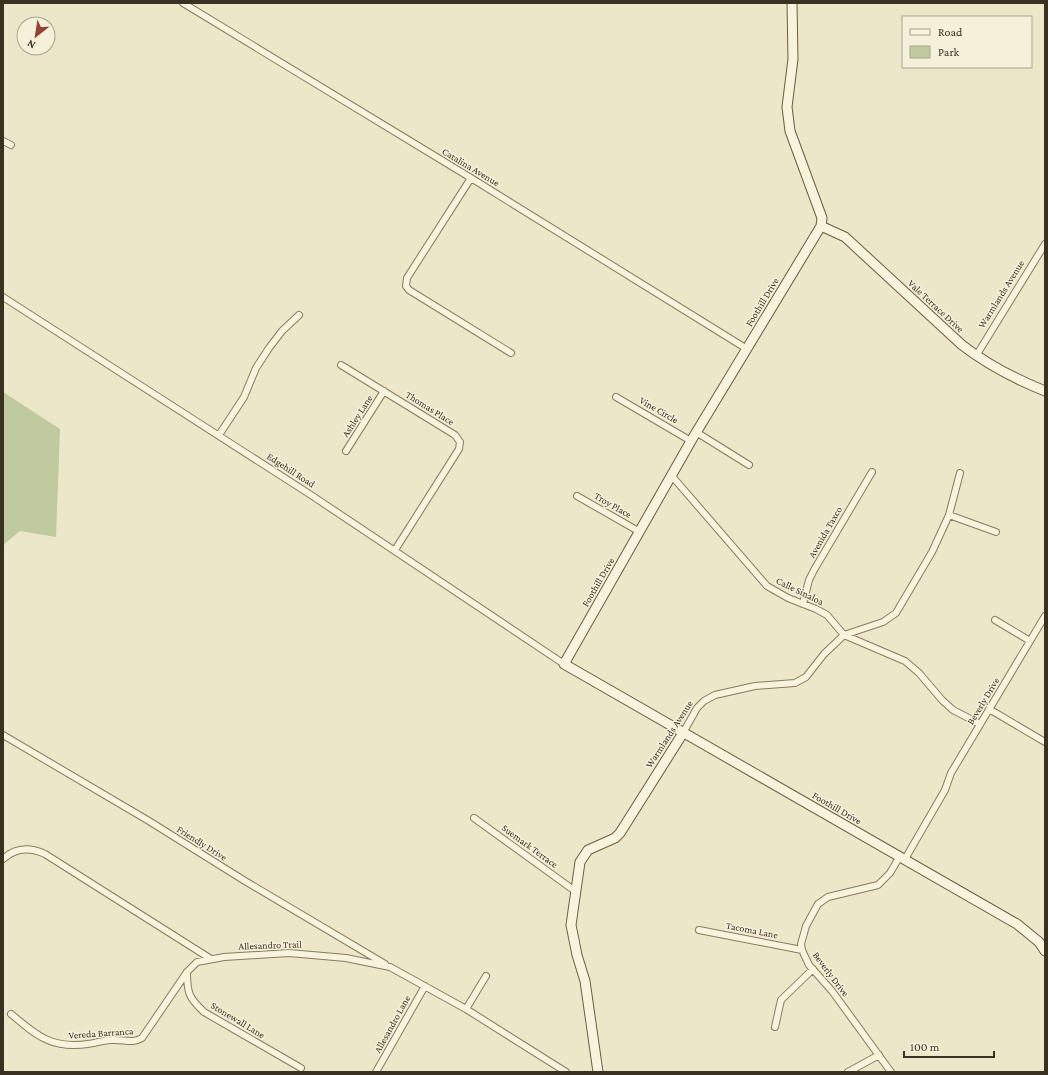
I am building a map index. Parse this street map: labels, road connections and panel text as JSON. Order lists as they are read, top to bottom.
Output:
{
  "streets": {
    "street": [
      "Catalina Avenue",
      "Warmlands Avenue",
      "Foothill Drive",
      "Vale Terrace Drive",
      "Thomas Place",
      "Vine Circle",
      "Ashley Lane",
      "Edgehill Road",
      "Troy Place",
      "Avenida Taxco",
      "Calle Sinaloa",
      "Beverly Drive",
      "Friendly Drive",
      "Suemark Terrace",
      "Tacoma Lane",
      "Allesandro Trail",
      "Stonewall Lane",
      "Allesandro Lane",
      "Vereda Barranca"
    ]
  },
  "crossings": [
    ["Catalina Avenue", "Foothill Drive"],
    ["Warmlands Avenue", "Foothill Drive"],
    ["Warmlands Avenue", "Vale Terrace Drive"],
    ["Warmlands Avenue", "Calle Sinaloa"],
    ["Warmlands Avenue", "Suemark Terrace"],
    ["Foothill Drive", "Vale Terrace Drive"],
    ["Foothill Drive", "Vine Circle"],
    ["Foothill Drive", "Edgehill Road"],
    ["Foothill Drive", "Troy Place"],
    ["Foothill Drive", "Calle Sinaloa"],
    ["Foothill Drive", "Beverly Drive"],
    ["Thomas Place", "Ashley Lane"],
    ["Thomas Place", "Edgehill Road"],
    ["Avenida Taxco", "Calle Sinaloa"],
    ["Calle Sinaloa", "Beverly Drive"],
    ["Beverly Drive", "Tacoma Lane"],
    ["Friendly Drive", "Allesandro Trail"],
    ["Allesandro Trail", "Allesandro Lane"],
    ["Allesandro Trail", "Vereda Barranca"],
    ["Stonewall Lane", "Vereda Barranca"]
  ],
  "legend": ["Road", "Park"],
  "scale_bar": "100 m",
  "north": "bottom left"
}
